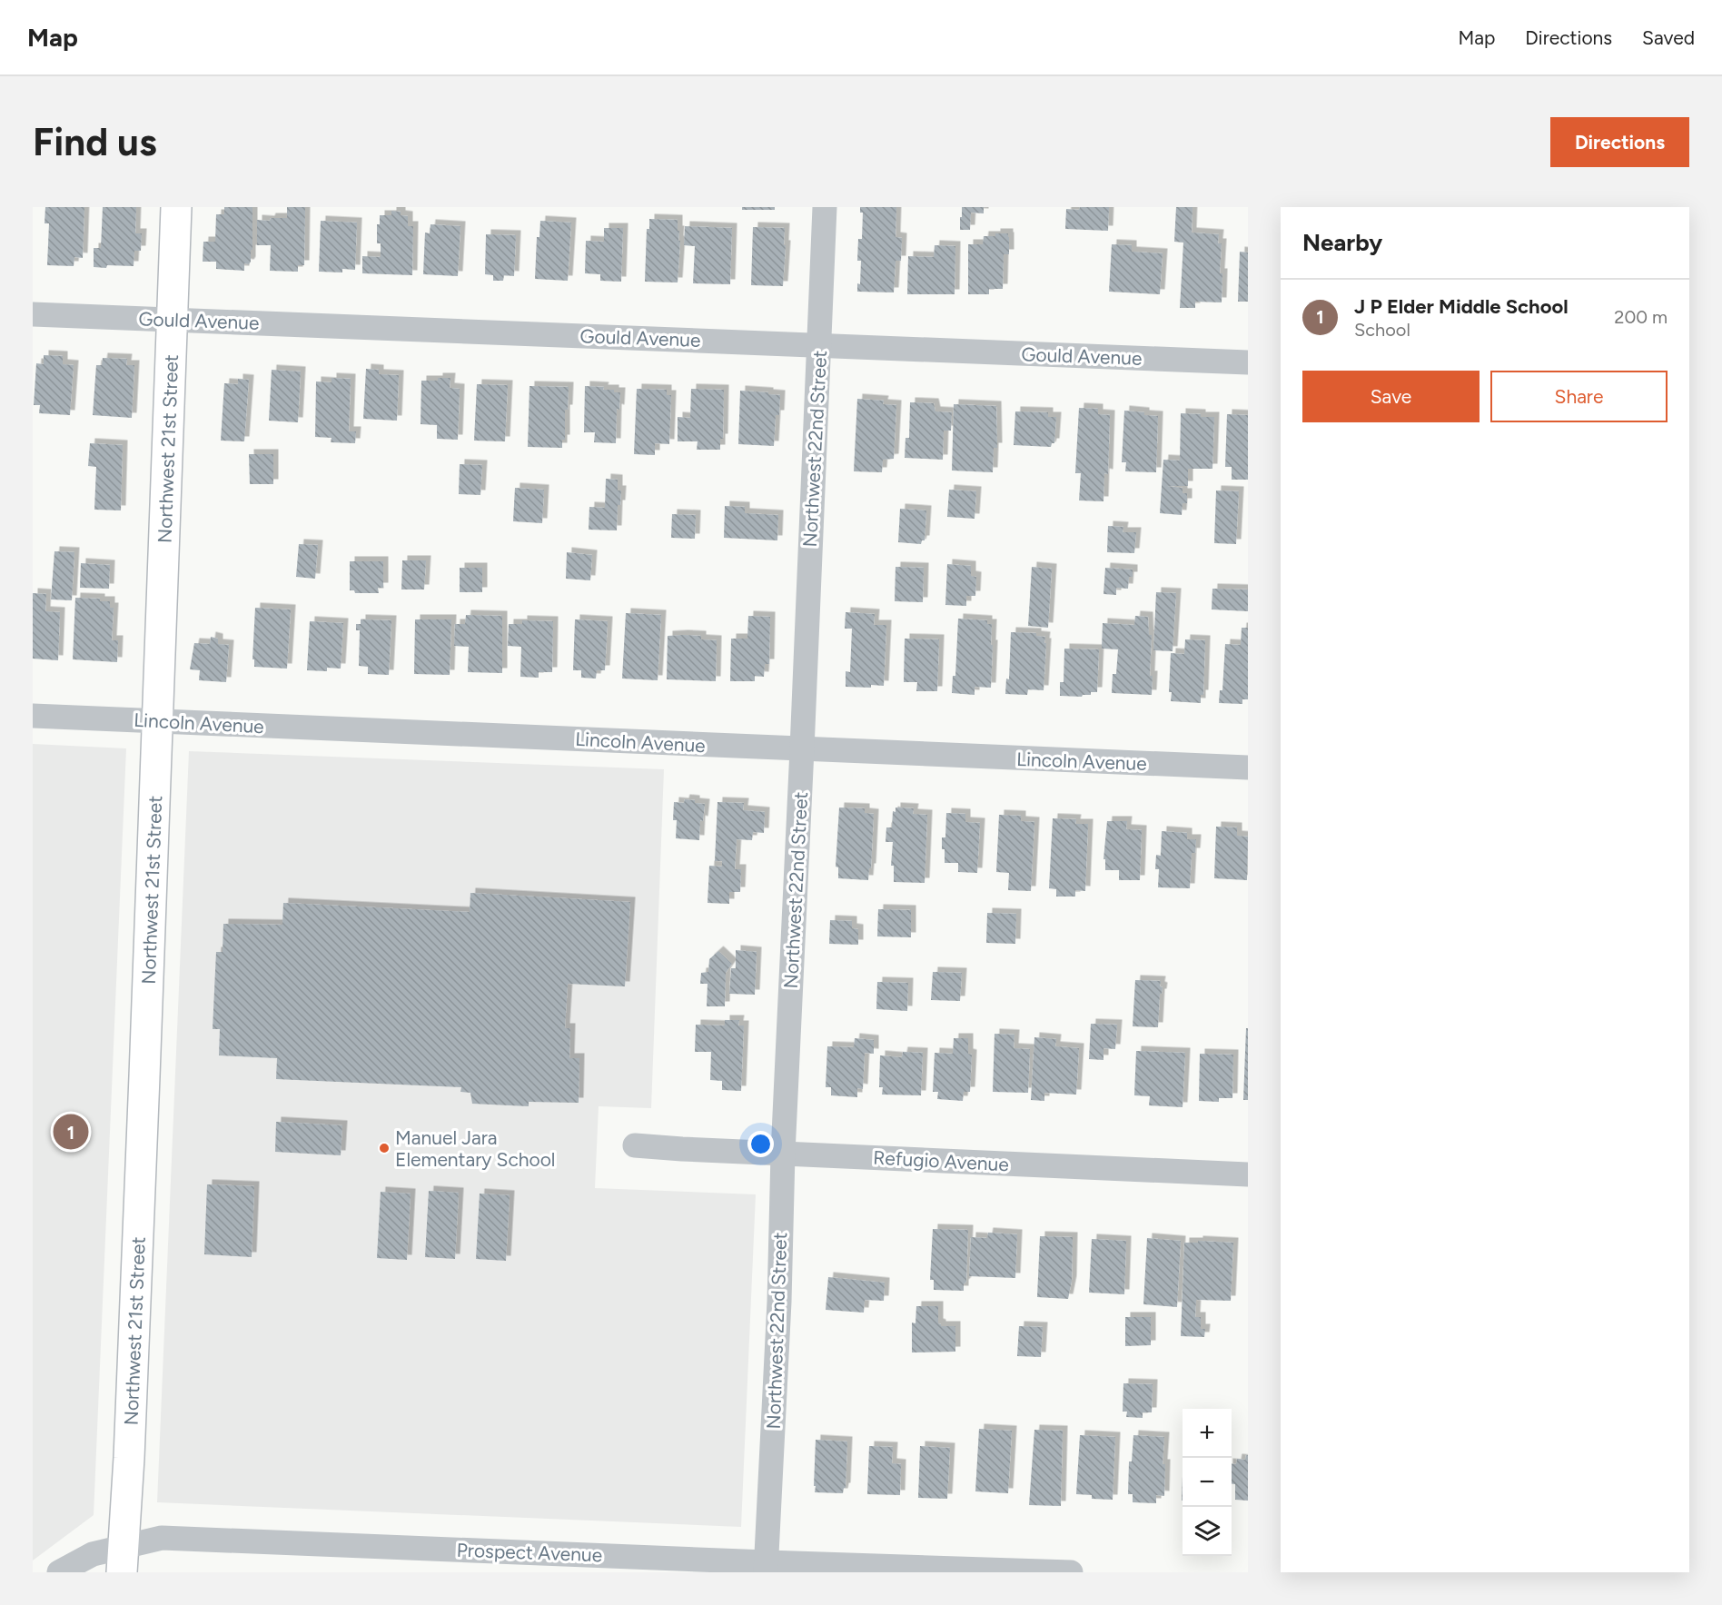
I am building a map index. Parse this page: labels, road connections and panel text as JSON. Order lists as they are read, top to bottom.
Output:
{
  "streets": {
    "street": [
      "Gould Avenue",
      "Northwest 21st Street",
      "Northwest 22nd Street",
      "Lincoln Avenue",
      "Refugio Avenue",
      "Prospect Avenue"
    ]
  },
  "crossings": [
    ["Gould Avenue", "Northwest 21st Street"],
    ["Gould Avenue", "Northwest 22nd Street"],
    ["Northwest 21st Street", "Lincoln Avenue"],
    ["Northwest 21st Street", "Prospect Avenue"],
    ["Northwest 22nd Street", "Lincoln Avenue"],
    ["Northwest 22nd Street", "Refugio Avenue"],
    ["Northwest 22nd Street", "Prospect Avenue"]
  ],
  "places": ["Manuel Jara Elementary School"],
  "page": {
    "header": "Map",
    "nav": ["Map", "Directions", "Saved"],
    "buttons": [
      "Directions",
      ["Save", "Share"]
    ],
    "title": "Find us",
    "heading": "Nearby",
    "list": [
      {
        "mark": "1",
        "name": "J P Elder Middle School",
        "note": "School",
        "value": "200 m"
      }
    ],
    "pins": "1",
    "map_buttons": ["+", "−"]
  }
}
